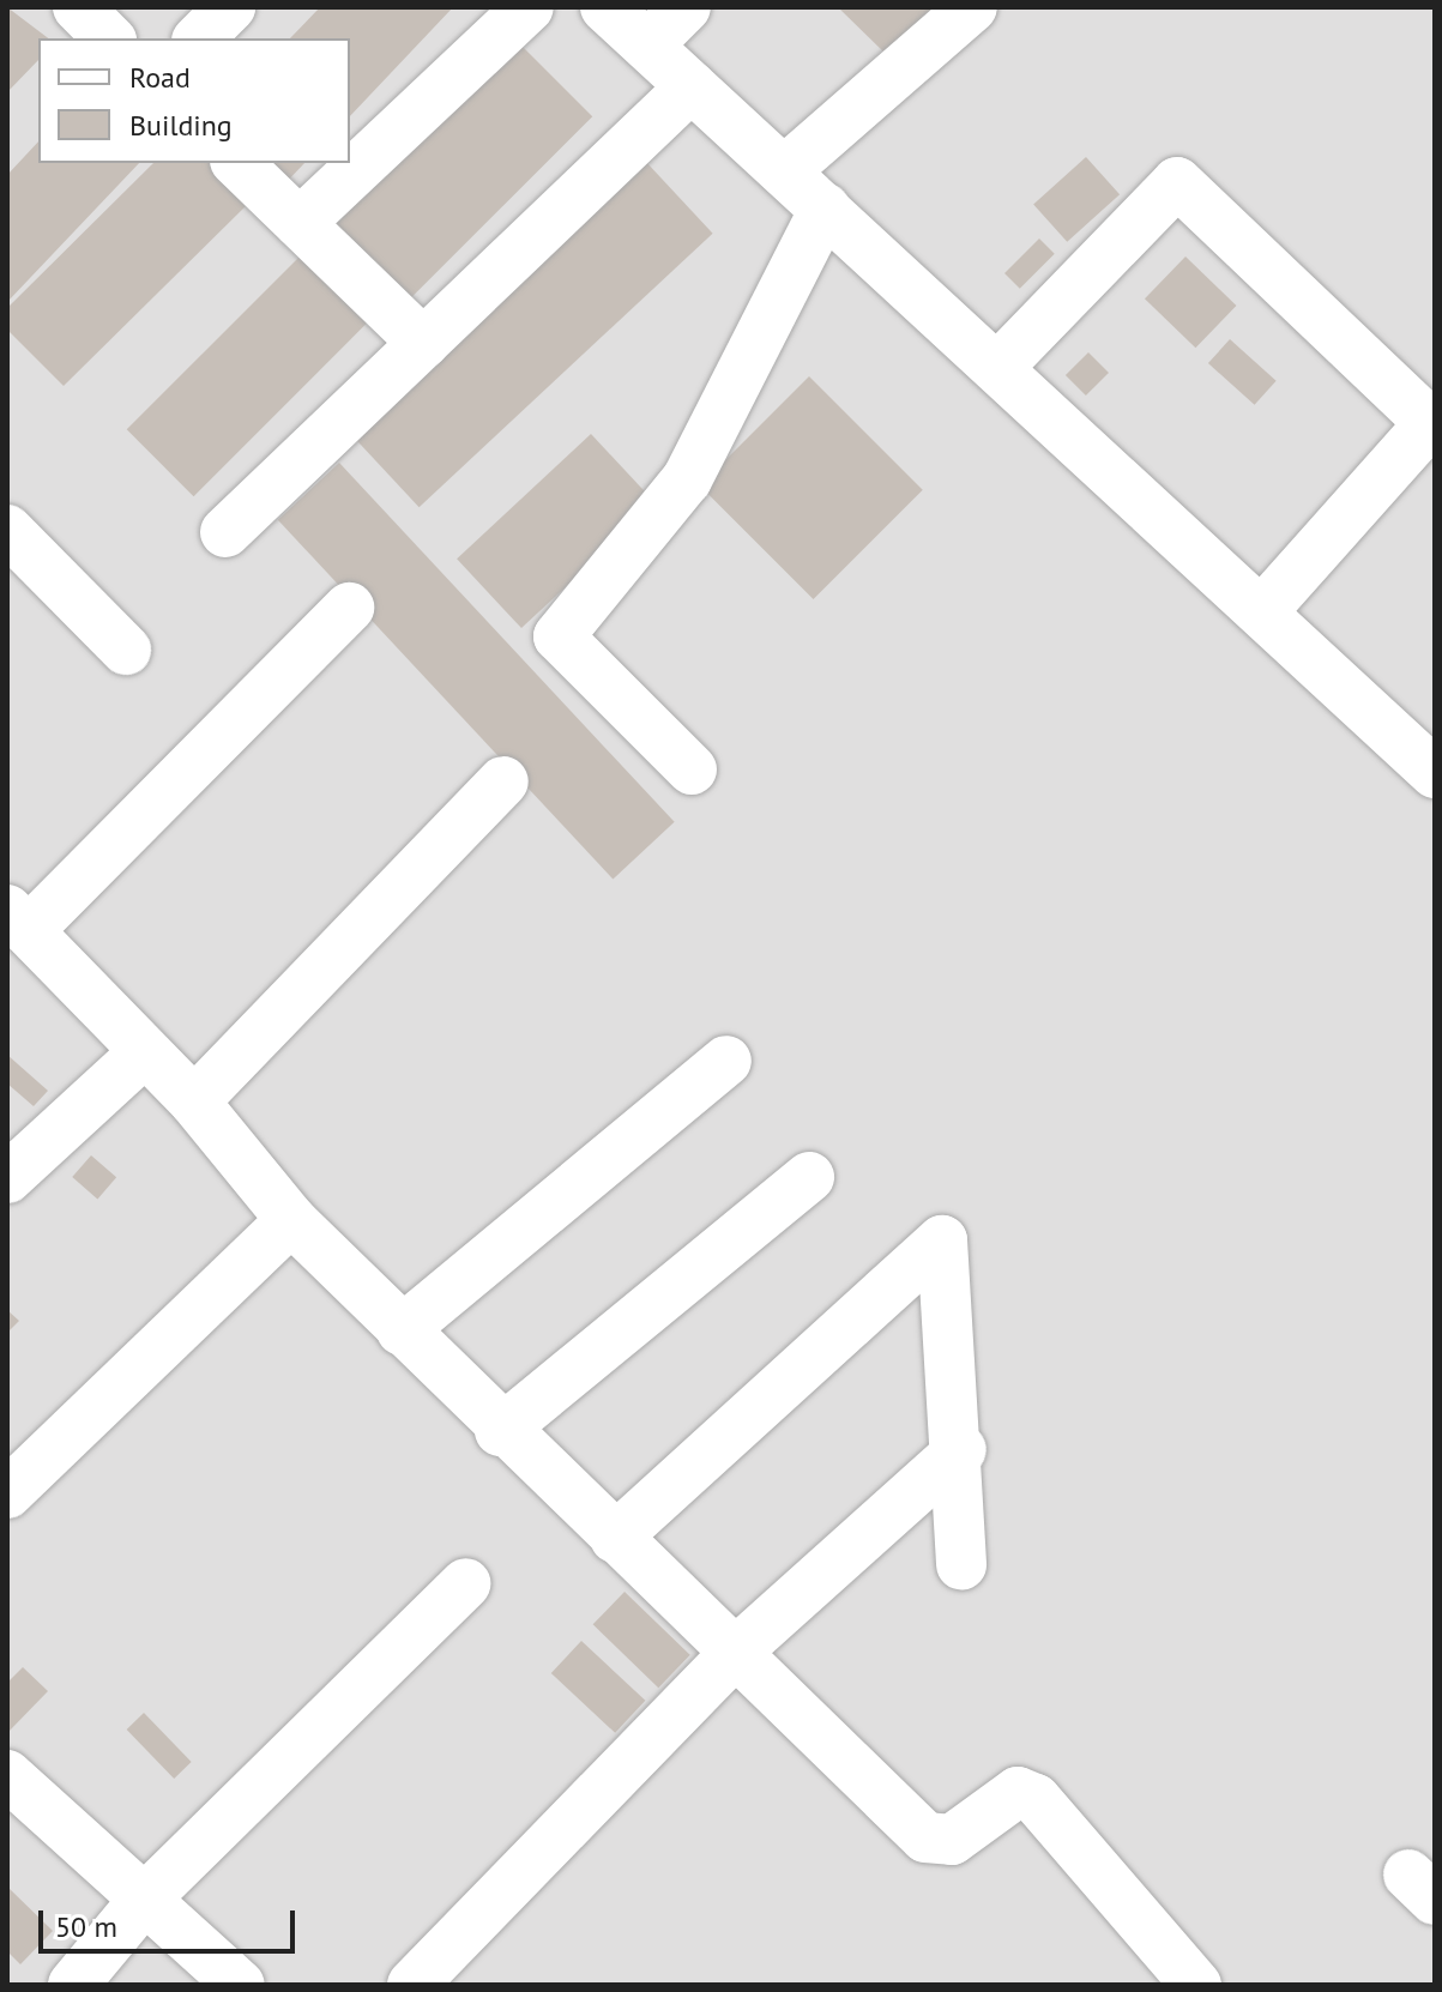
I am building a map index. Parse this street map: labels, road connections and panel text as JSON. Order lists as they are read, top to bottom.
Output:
{
  "legend": ["Road", "Building"],
  "scale_bar": "50 m"
}
